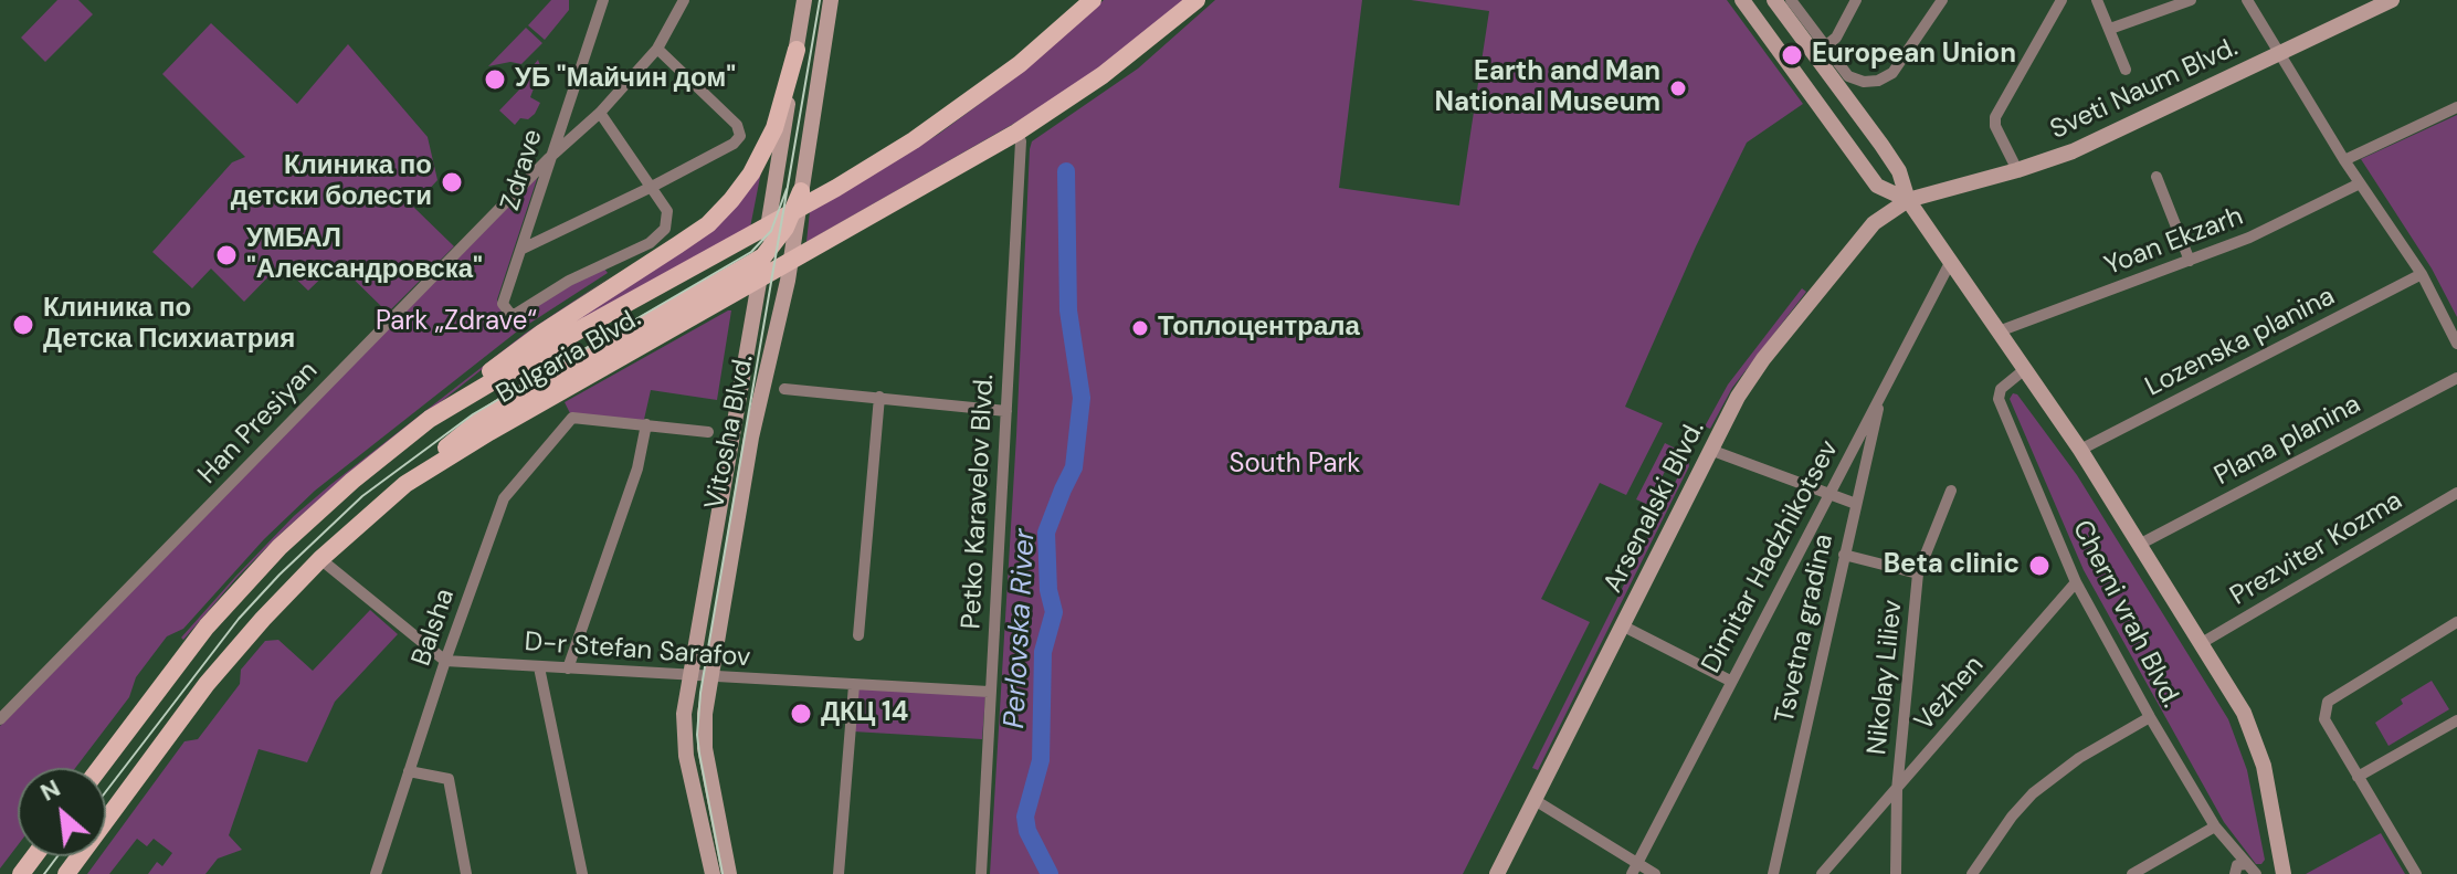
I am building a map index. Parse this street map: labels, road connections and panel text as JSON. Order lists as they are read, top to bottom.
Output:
{
  "streets": {
    "main road": ["Bulgaria Blvd."],
    "street": [
      "Sveti Naum Blvd.",
      "Zdrave",
      "Yoan Ekzarh",
      "Lozenska planina",
      "Han Presiyan",
      "Vitosha Blvd.",
      "Plana planina",
      "Petko Karavelov Blvd.",
      "Arsenalski Blvd.",
      "Prezviter Kozma",
      "Dimitar Hadzhikotsev",
      "Cherni vrah Blvd.",
      "Balsha",
      "Tsvetna gradina",
      "D-r Stefan Sarafov",
      "Nikolay Liliev",
      "Vezhen"
    ]
  },
  "crossings": [
    ["Sveti Naum Blvd.", "Arsenalski Blvd."],
    ["Sveti Naum Blvd.", "Cherni vrah Blvd."],
    ["Zdrave", "Han Presiyan"],
    ["Yoan Ekzarh", "Cherni vrah Blvd."],
    ["Lozenska planina", "Cherni vrah Blvd."],
    ["Bulgaria Blvd.", "Petko Karavelov Blvd."],
    ["Vitosha Blvd.", "D-r Stefan Sarafov"],
    ["Plana planina", "Cherni vrah Blvd."],
    ["Petko Karavelov Blvd.", "D-r Stefan Sarafov"],
    ["Arsenalski Blvd.", "Cherni vrah Blvd."],
    ["Prezviter Kozma", "Cherni vrah Blvd."],
    ["Dimitar Hadzhikotsev", "Cherni vrah Blvd."],
    ["Dimitar Hadzhikotsev", "Tsvetna gradina"],
    ["Cherni vrah Blvd.", "Vezhen"],
    ["Balsha", "D-r Stefan Sarafov"],
    ["Nikolay Liliev", "Vezhen"]
  ],
  "water": ["Perlovska River"],
  "parks": ["Park „Zdrave“", "South Park"],
  "places": [
    "European Union",
    "УБ \"Майчин дом\"",
    "Earth and Man National Museum",
    "Клиника по детски болести",
    "УМБАЛ \"Александровска\"",
    "Клиника по Детска Психиатрия",
    "Топлоцентрала",
    "Beta clinic",
    "ДКЦ 14"
  ],
  "north": "top left"
}
